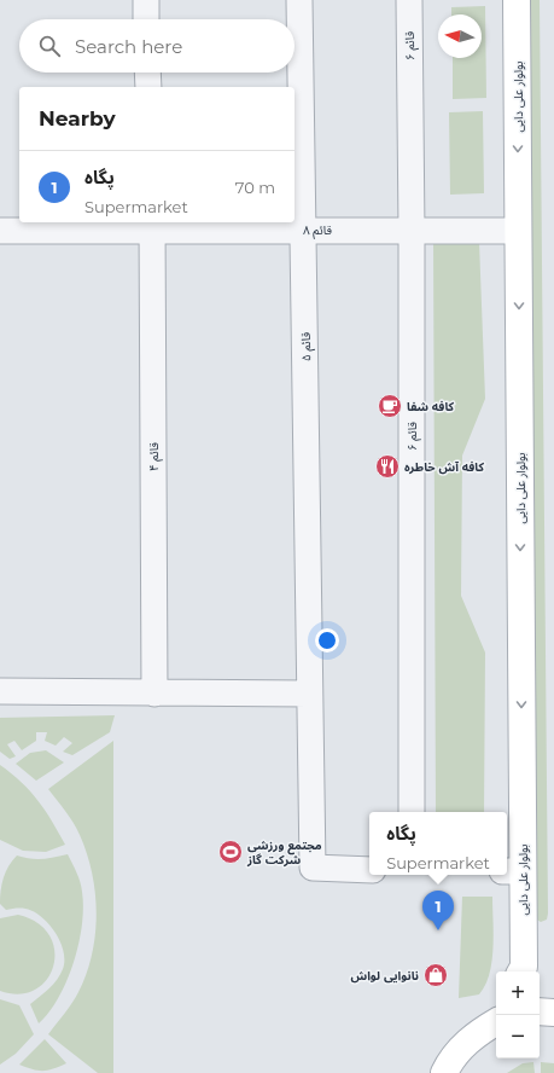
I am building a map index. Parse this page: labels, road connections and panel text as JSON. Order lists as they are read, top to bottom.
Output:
{
  "streets": {
    "main road": ["بولوار علی دایی"],
    "street": [
      "قائم ۶",
      "قائم ۸",
      "قائم ۵",
      "قائم ۴"
    ]
  },
  "crossings": [
    ["قائم ۶", "قائم ۸"],
    ["بولوار علی دایی", "قائم ۸"],
    ["قائم ۸", "قائم ۵"],
    ["قائم ۸", "قائم ۴"]
  ],
  "one_way": ["بولوار علی دایی"],
  "places": {
    "cafe": ["کافه شفا"],
    "restaurant": ["کافه آش خاطره"],
    "sports": ["مجتمع ورزشی شرکت گاز"],
    "shop": ["نانوایی لواش"]
  },
  "north": "left",
  "page": {
    "search": "Search here",
    "heading": "Nearby",
    "list": [
      {
        "mark": "1",
        "name": "پگاه",
        "note": "Supermarket",
        "value": "70 m"
      }
    ],
    "popup": ["پگاه", "Supermarket"],
    "pins": "1",
    "map_buttons": ["+", "−"]
  }
}
